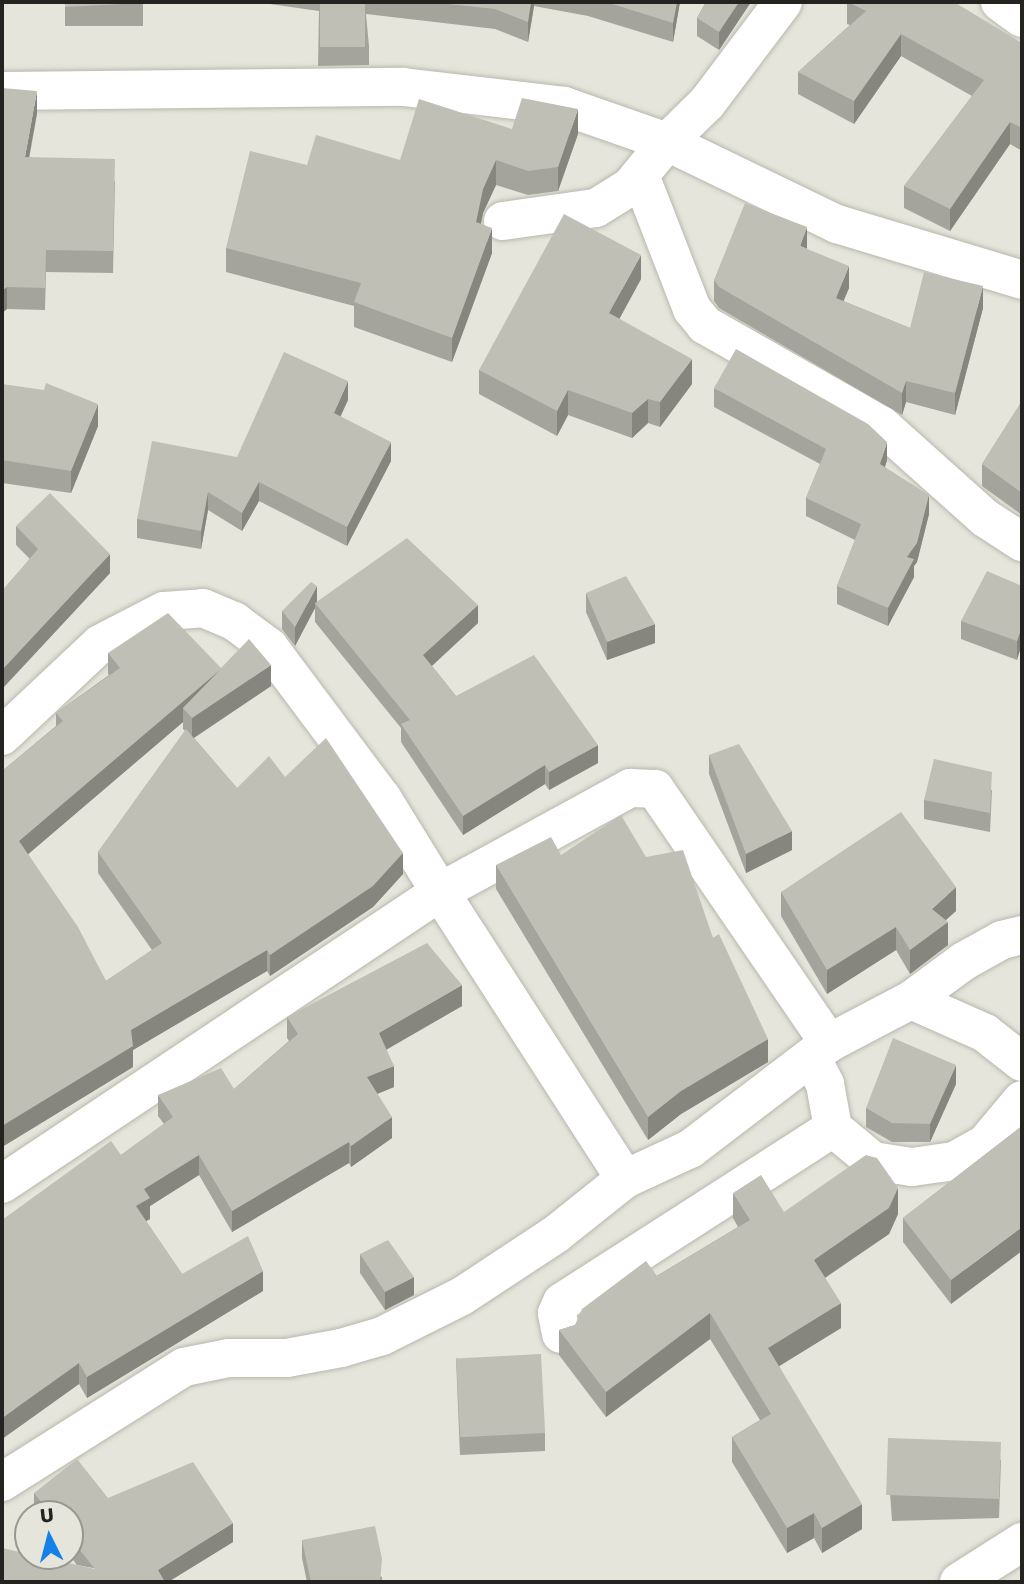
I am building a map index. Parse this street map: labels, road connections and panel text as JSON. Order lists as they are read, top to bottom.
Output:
{
  "north": "top"
}
